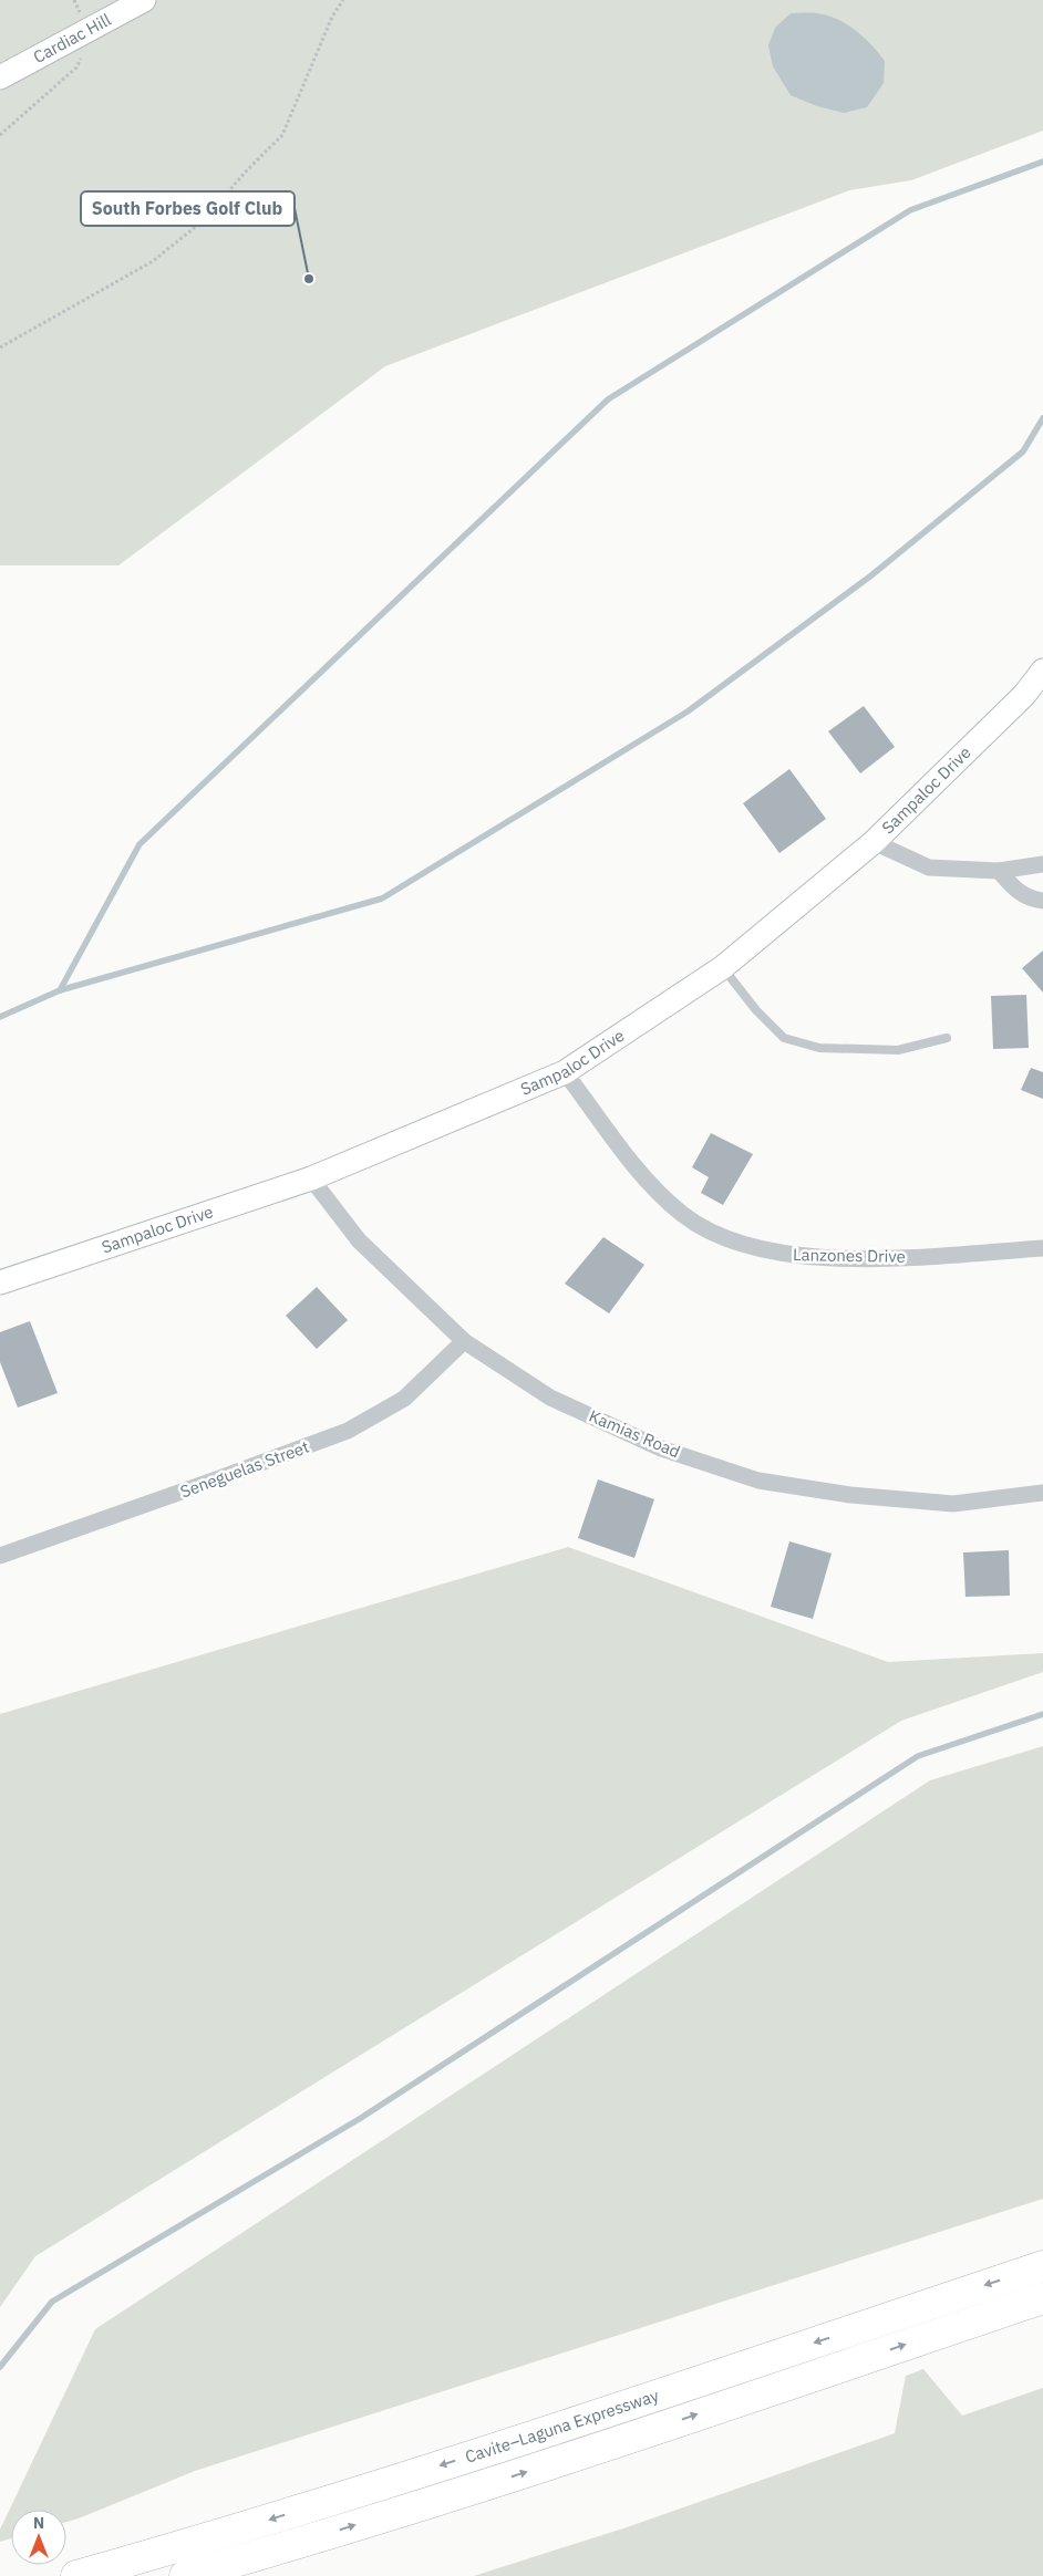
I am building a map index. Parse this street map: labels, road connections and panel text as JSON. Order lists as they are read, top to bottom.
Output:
{
  "streets": {
    "highway": ["Cavite–Laguna Expressway"],
    "street": [
      "Cardiac Hill",
      "Sampaloc Drive",
      "Lanzones Drive",
      "Kamias Road",
      "Seneguelas Street"
    ]
  },
  "crossings": [
    ["Sampaloc Drive", "Lanzones Drive"],
    ["Sampaloc Drive", "Kamias Road"],
    ["Kamias Road", "Seneguelas Street"]
  ],
  "places": ["South Forbes Golf Club"],
  "north": "top"
}
